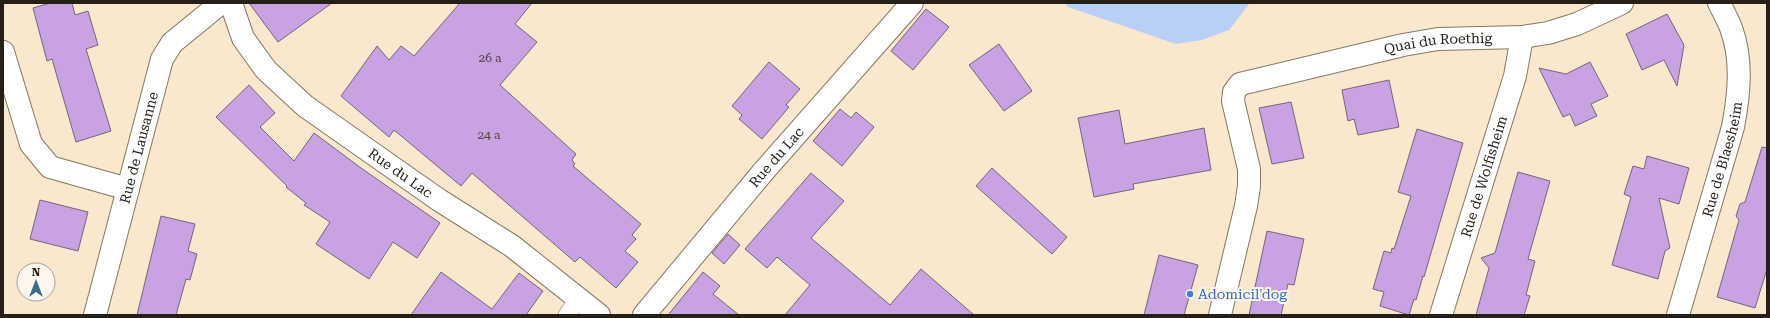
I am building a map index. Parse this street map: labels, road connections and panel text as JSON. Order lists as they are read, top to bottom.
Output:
{
  "streets": {
    "street": [
      "Quai du Roethig",
      "Rue de Lausanne",
      "Rue du Lac",
      "Rue de Blaesheim",
      "Rue de Wolfisheim"
    ]
  },
  "crossings": [
    ["Quai du Roethig", "Rue de Wolfisheim"]
  ],
  "places": ["Adomicil'dog"],
  "house_numbers": ["26 a", "24 a"],
  "north": "top"
}
